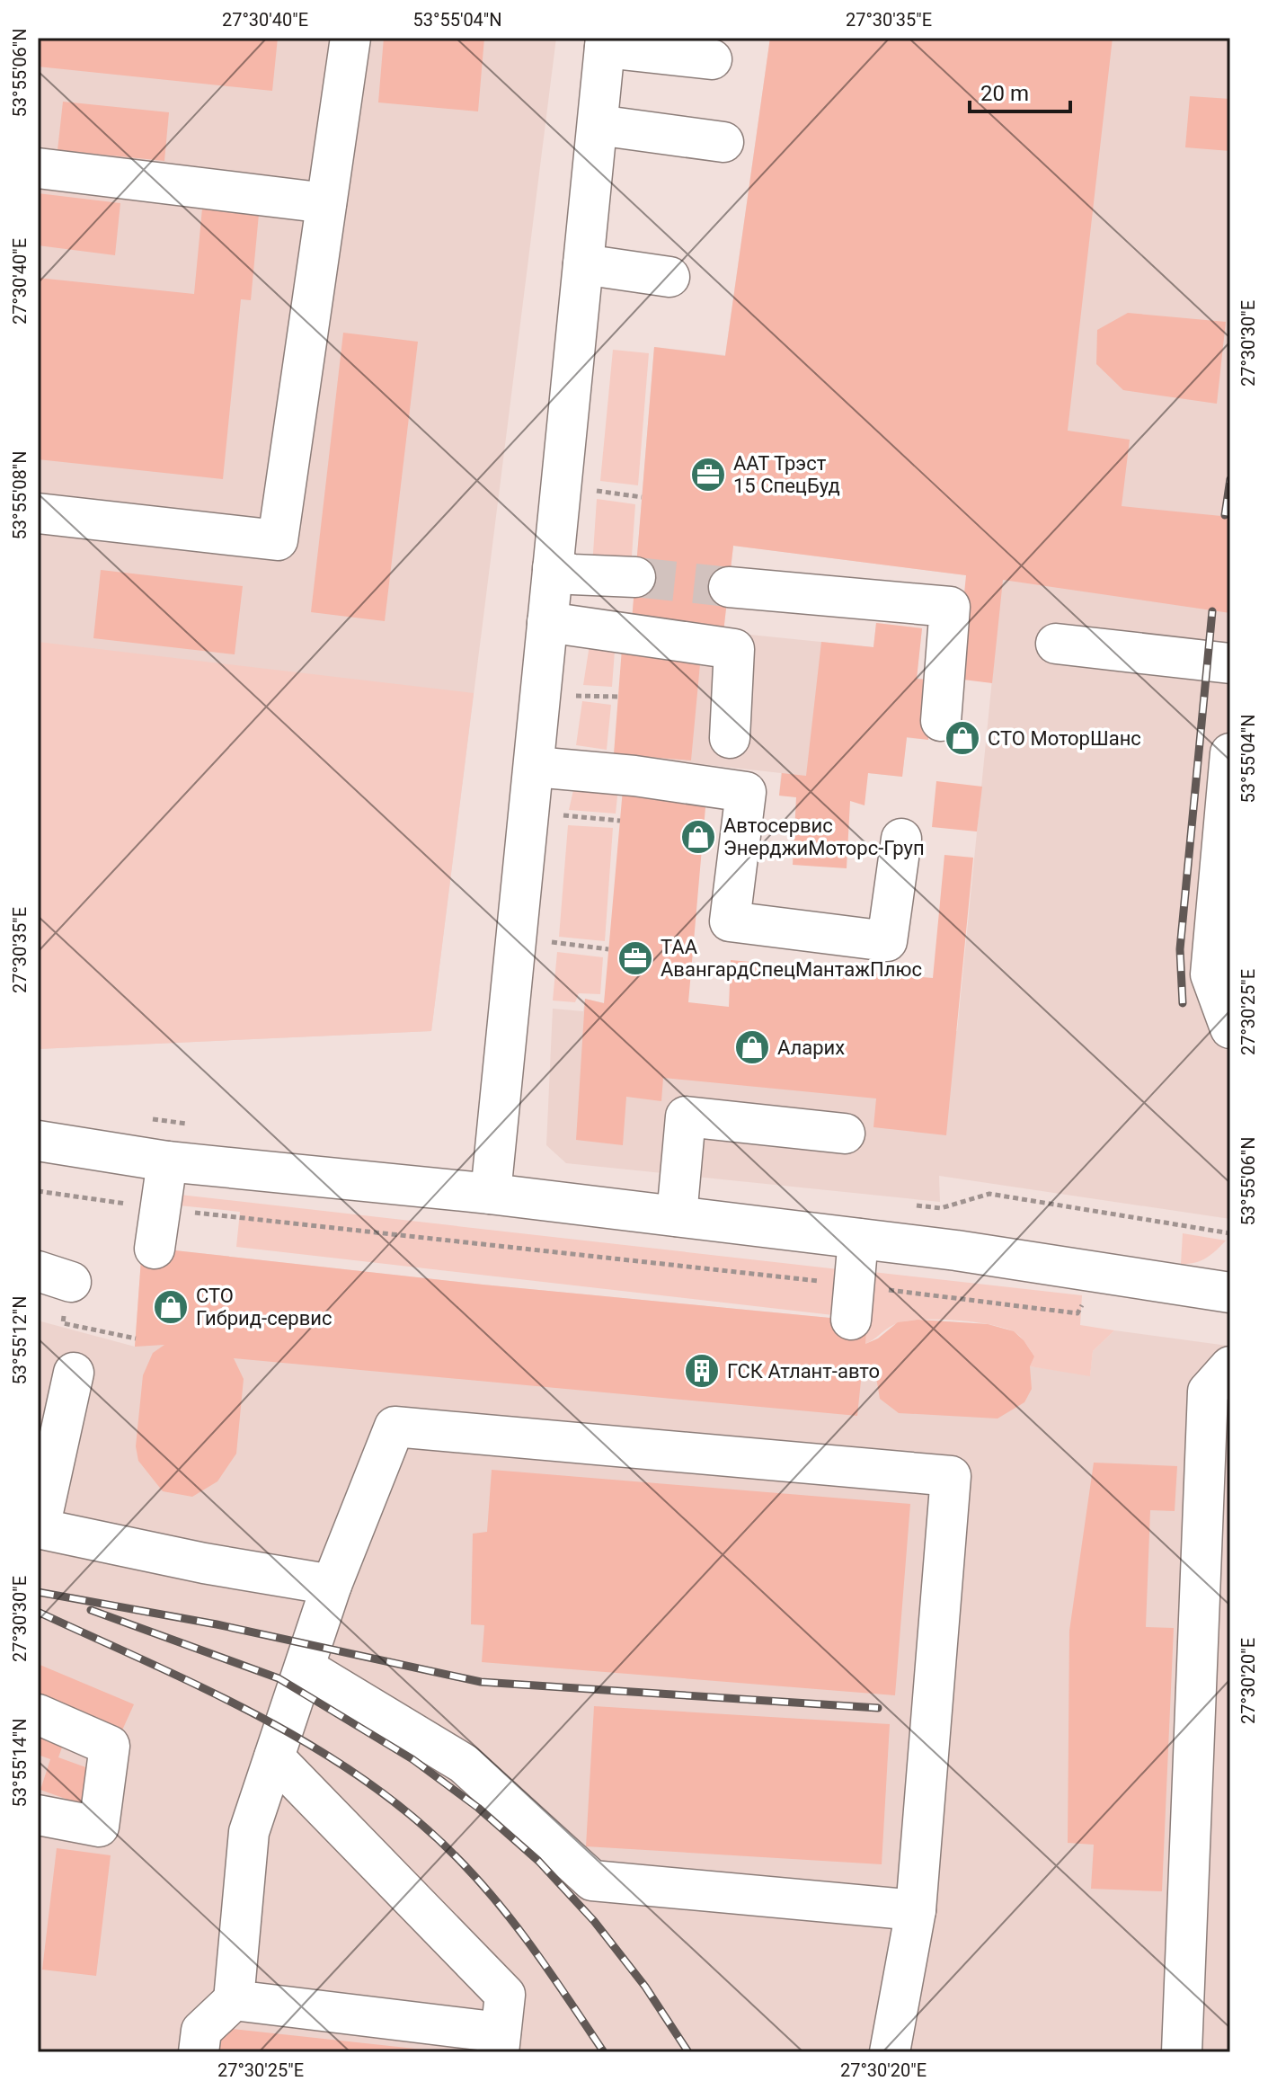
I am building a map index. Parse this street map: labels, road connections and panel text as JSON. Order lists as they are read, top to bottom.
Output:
{
  "places": {
    "office": ["ААТ Трэст 15 СпецБуд", "ТАА АвангардСпецМантажПлюс"],
    "shop": [
      "СТО МоторШанс",
      "Автосервис ЭнерджиМоторс-Груп",
      "Аларих",
      "СТО Гибрид-сервис"
    ],
    "building": ["ГСК Атлант-авто"]
  },
  "scale_bar": "20 m",
  "coordinates": [
    "27°30'40\"E",
    "53°55'04\"N",
    "27°30'35\"E",
    "53°55'06\"N",
    "27°30'30\"E",
    "53°55'08\"N",
    "27°30'25\"E",
    "53°55'12\"N",
    "27°30'20\"E",
    "53°55'14\"N"
  ]
}
